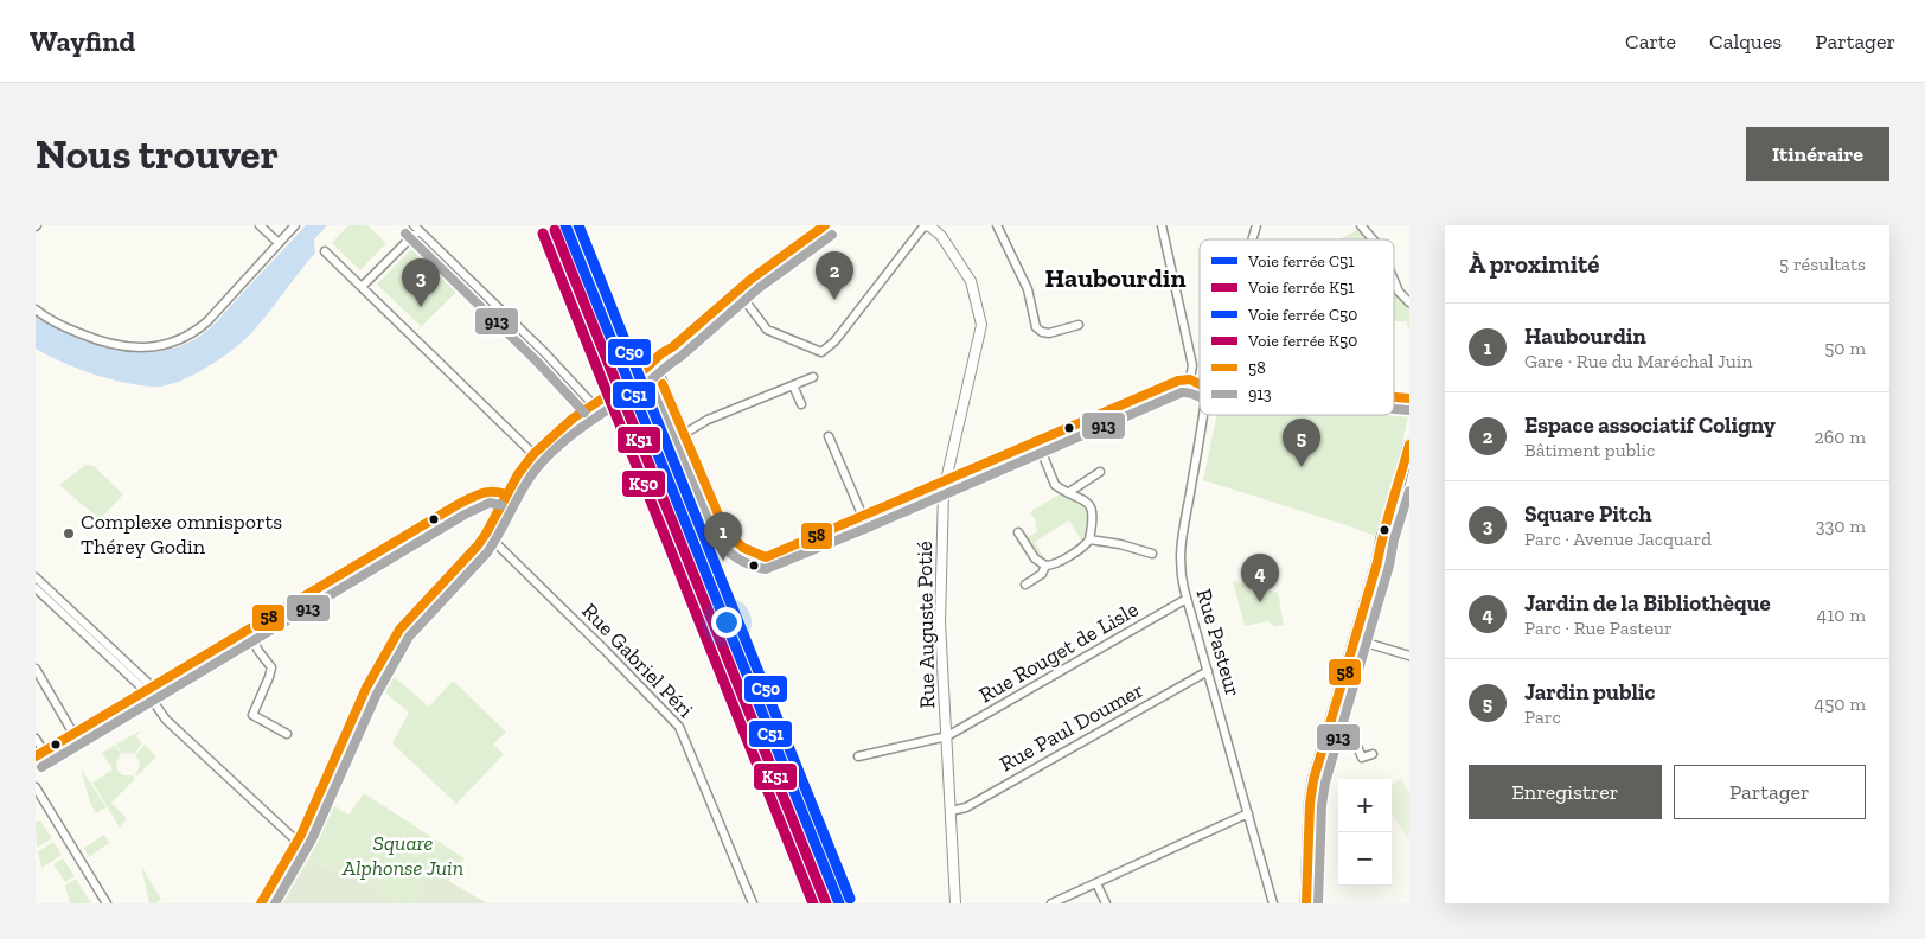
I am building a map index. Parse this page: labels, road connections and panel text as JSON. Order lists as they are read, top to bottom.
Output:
{
  "streets": {
    "street": [
      "Rue Auguste Potié",
      "Rue Pasteur",
      "Rue Rouget de Lisle",
      "Rue Gabriel Péri",
      "Rue Paul Doumer"
    ]
  },
  "crossings": [
    ["Rue Auguste Potié", "Rue Rouget de Lisle"],
    ["Rue Auguste Potié", "Rue Paul Doumer"],
    ["Rue Pasteur", "Rue Rouget de Lisle"],
    ["Rue Pasteur", "Rue Paul Doumer"]
  ],
  "districts": ["Haubourdin"],
  "parks": ["Square Alphonse Juin"],
  "places": ["Complexe omnisports Thérey Godin"],
  "lines": [
    "rail line C51",
    "rail line C50",
    "transit line 58",
    "rail line K51",
    "rail line K50",
    "transit line 913"
  ],
  "legend": [
    "Voie ferrée C51",
    "Voie ferrée K51",
    "Voie ferrée C50",
    "Voie ferrée K50",
    "58",
    "913"
  ],
  "page": {
    "header": "Wayfind",
    "nav": ["Carte", "Calques", "Partager"],
    "buttons": [
      "Itinéraire",
      ["Enregistrer", "Partager"]
    ],
    "title": "Nous trouver",
    "heading": ["À proximité", "5 résultats"],
    "pins": [
      "2",
      "3",
      "5",
      "1",
      "4"
    ],
    "list": [
      {
        "mark": "1",
        "name": "Haubourdin",
        "note": "Gare · Rue du Maréchal Juin",
        "value": "50 m"
      },
      {
        "mark": "2",
        "name": "Espace associatif Coligny",
        "note": "Bâtiment public",
        "value": "260 m"
      },
      {
        "mark": "3",
        "name": "Square Pitch",
        "note": "Parc · Avenue Jacquard",
        "value": "330 m"
      },
      {
        "mark": "4",
        "name": "Jardin de la Bibliothèque",
        "note": "Parc · Rue Pasteur",
        "value": "410 m"
      },
      {
        "mark": "5",
        "name": "Jardin public",
        "note": "Parc",
        "value": "450 m"
      }
    ],
    "map_buttons": ["+", "−"]
  }
}
